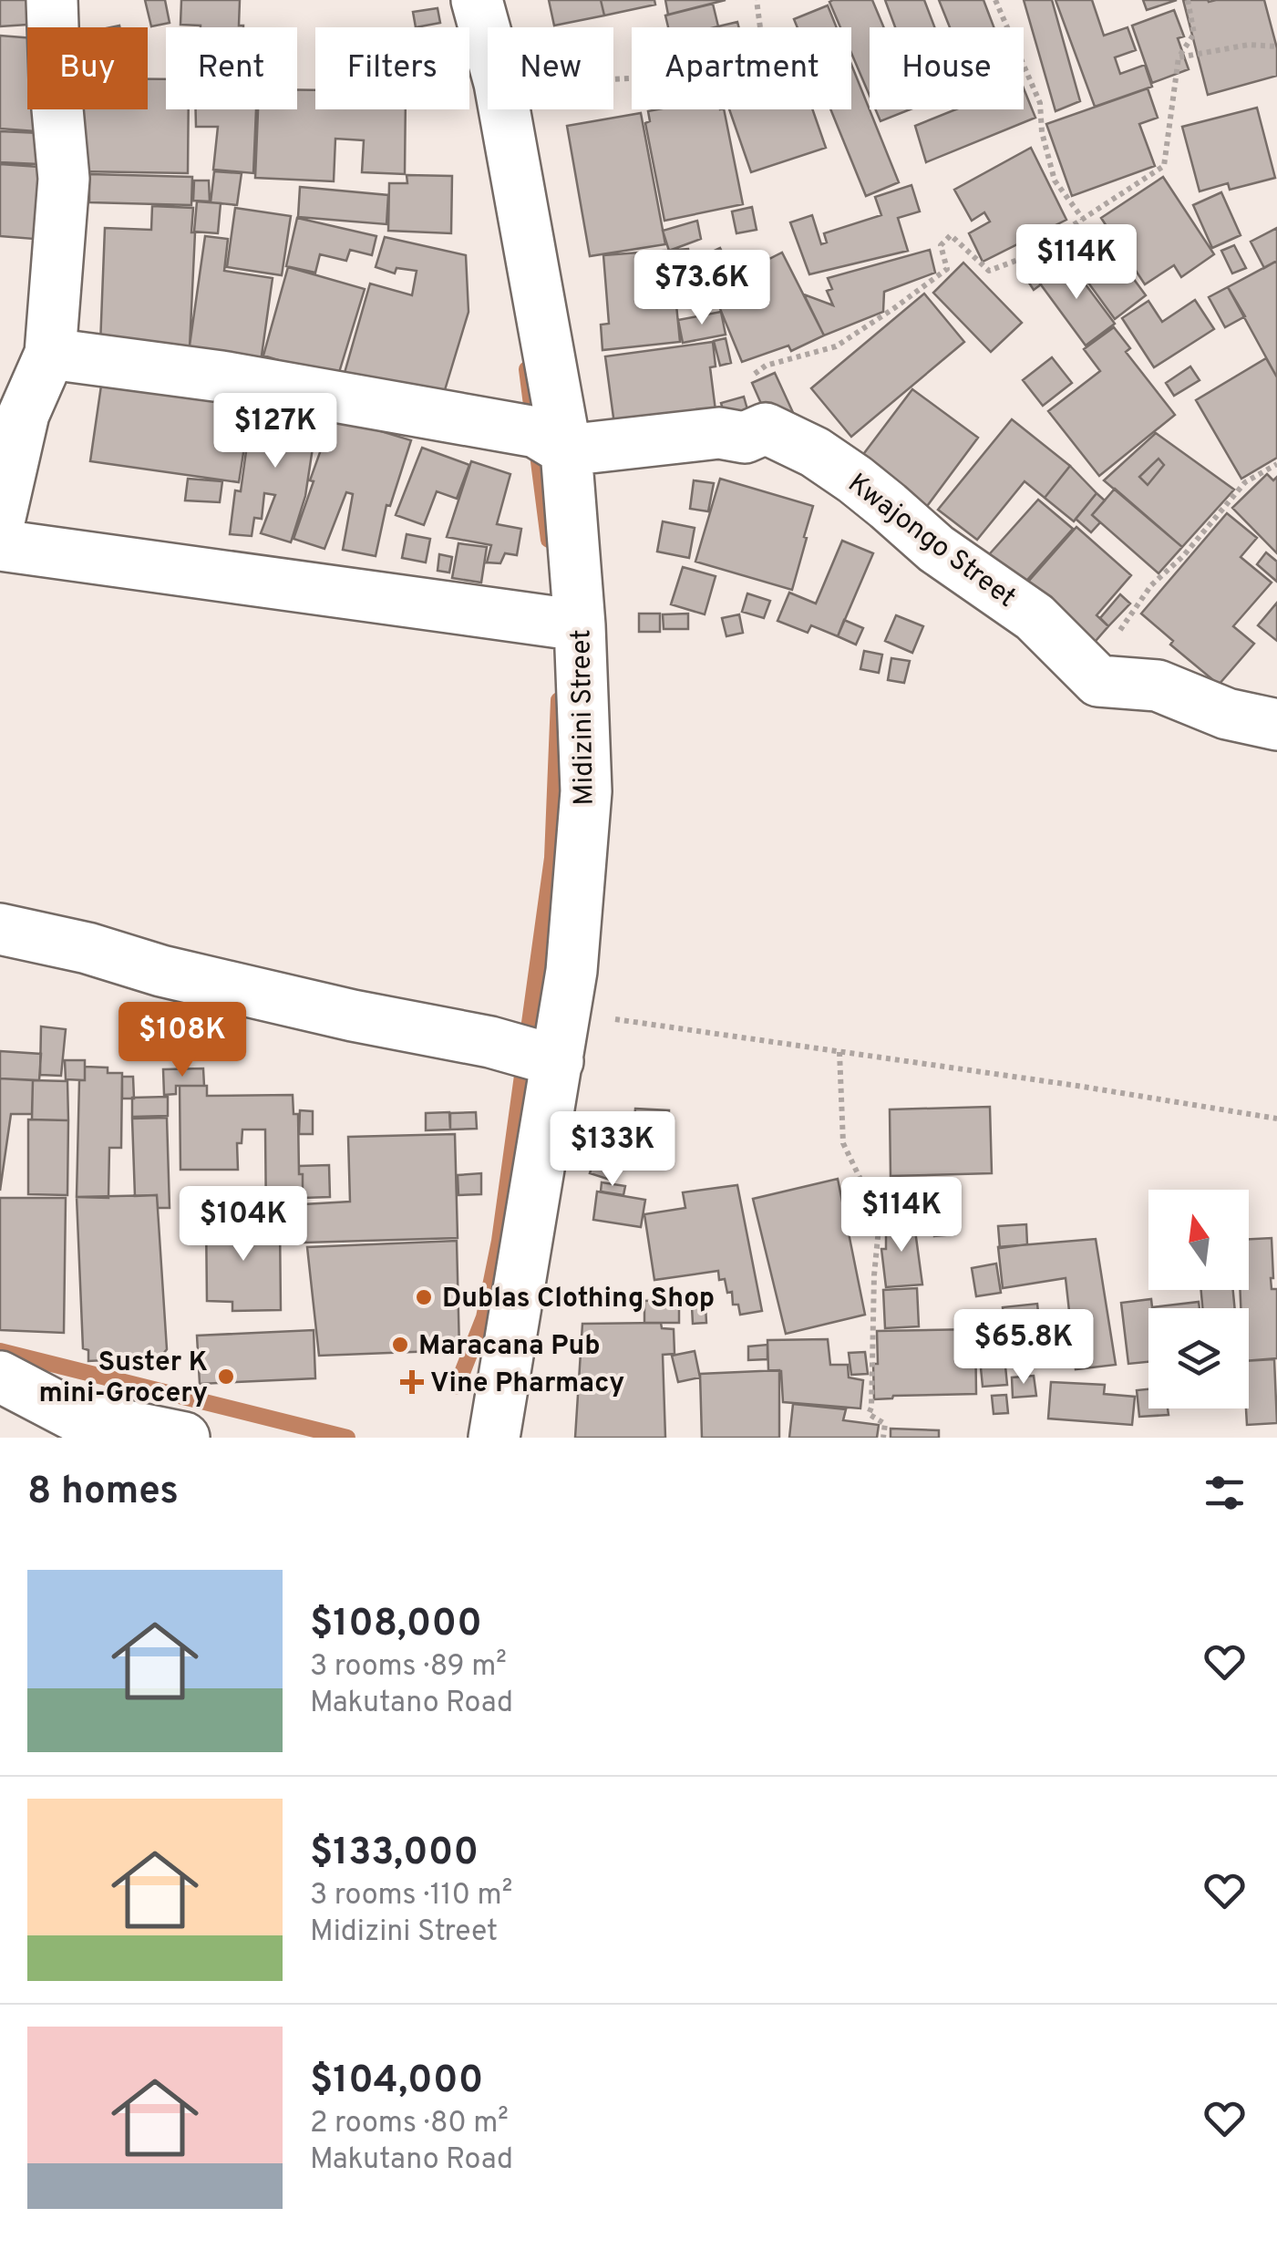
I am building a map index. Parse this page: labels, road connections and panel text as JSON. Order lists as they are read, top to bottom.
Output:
{
  "streets": {
    "street": ["Kwajongo Street", "Midizini Street"]
  },
  "crossings": [
    ["Kwajongo Street", "Midizini Street"]
  ],
  "places": {
    "other": ["Dublas Clothing Shop", "Maracana Pub", "Suster K mini-Grocery"],
    "health": ["Vine Pharmacy"]
  },
  "north": "top",
  "page": {
    "chip": [
      "Buy",
      "Rent",
      "Filters",
      "New",
      "Apartment",
      "House"
    ],
    "price": [
      "$114K",
      "$73.6K",
      "$127K",
      "$108K",
      "$133K",
      "$114K",
      "$104K",
      "$65.8K"
    ],
    "heading": "8 homes",
    "list": [
      {
        "name": "$108,000",
        "note": "3 rooms · 89 m² · Makutano Road"
      },
      {
        "name": "$133,000",
        "note": "3 rooms · 110 m² · Midizini Street"
      },
      {
        "name": "$104,000",
        "note": "2 rooms · 80 m² · Makutano Road"
      }
    ]
  }
}
